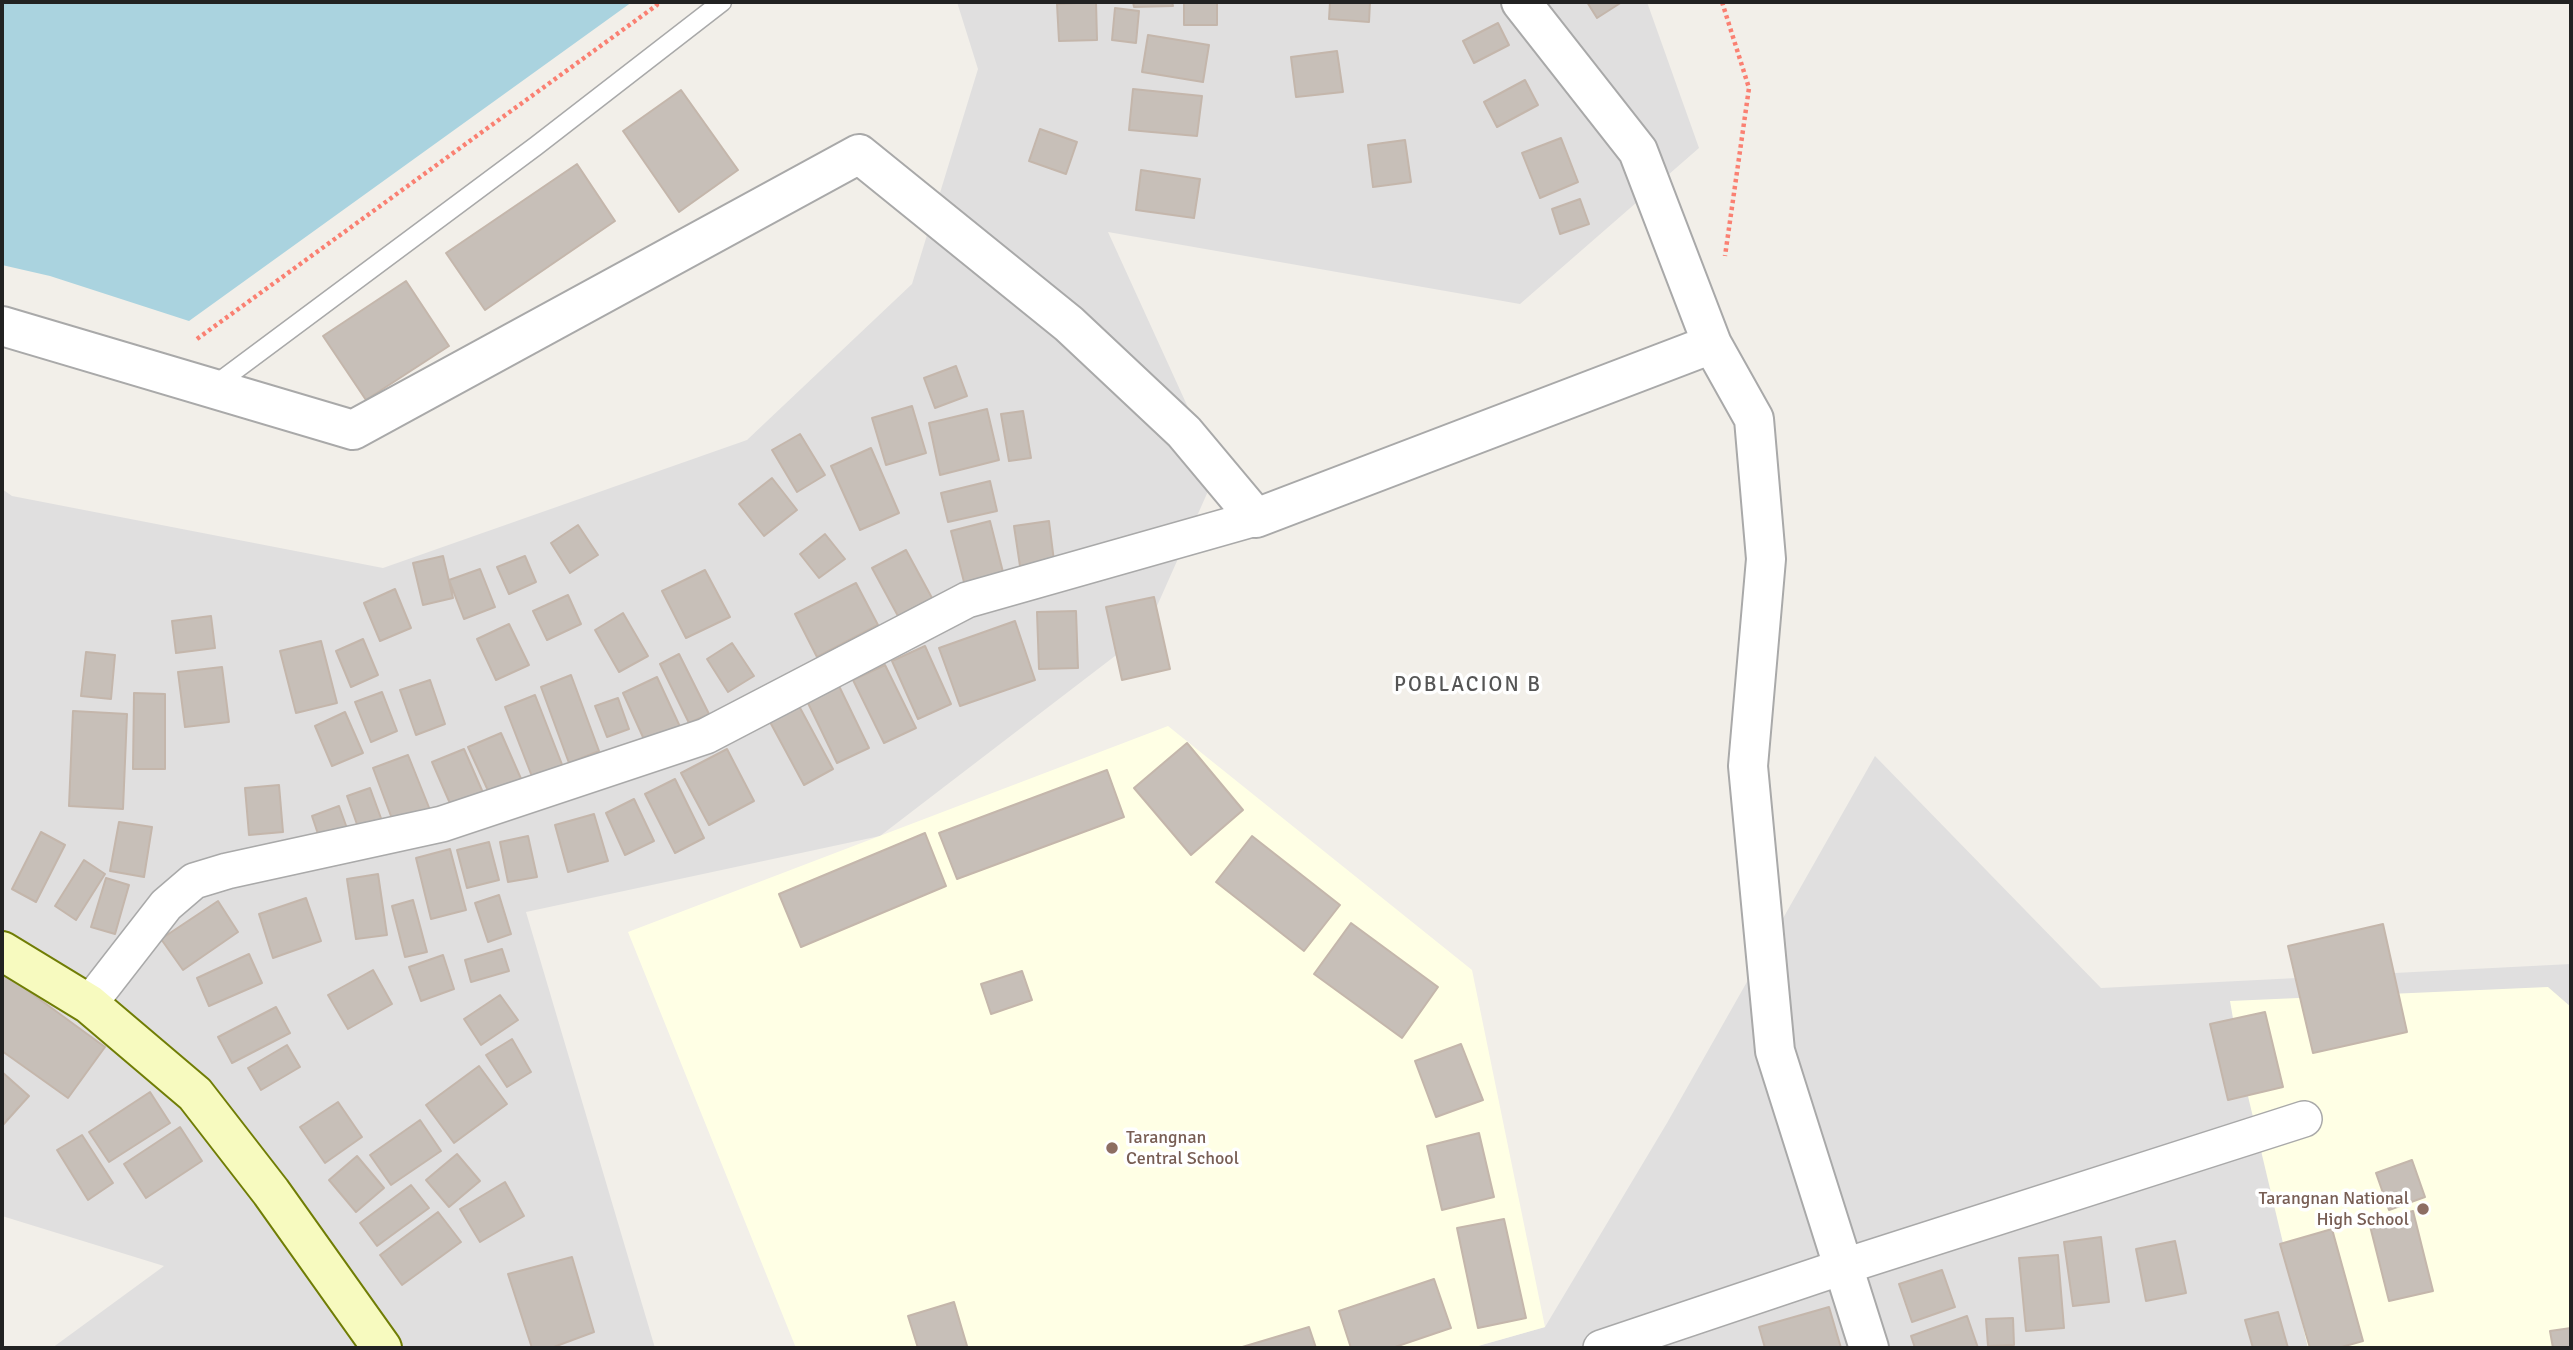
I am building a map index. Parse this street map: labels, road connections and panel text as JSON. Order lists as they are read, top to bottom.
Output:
{
  "districts": ["POBLACION B"],
  "places": ["Tarangnan Central School", "Tarangnan National High School"]
}
